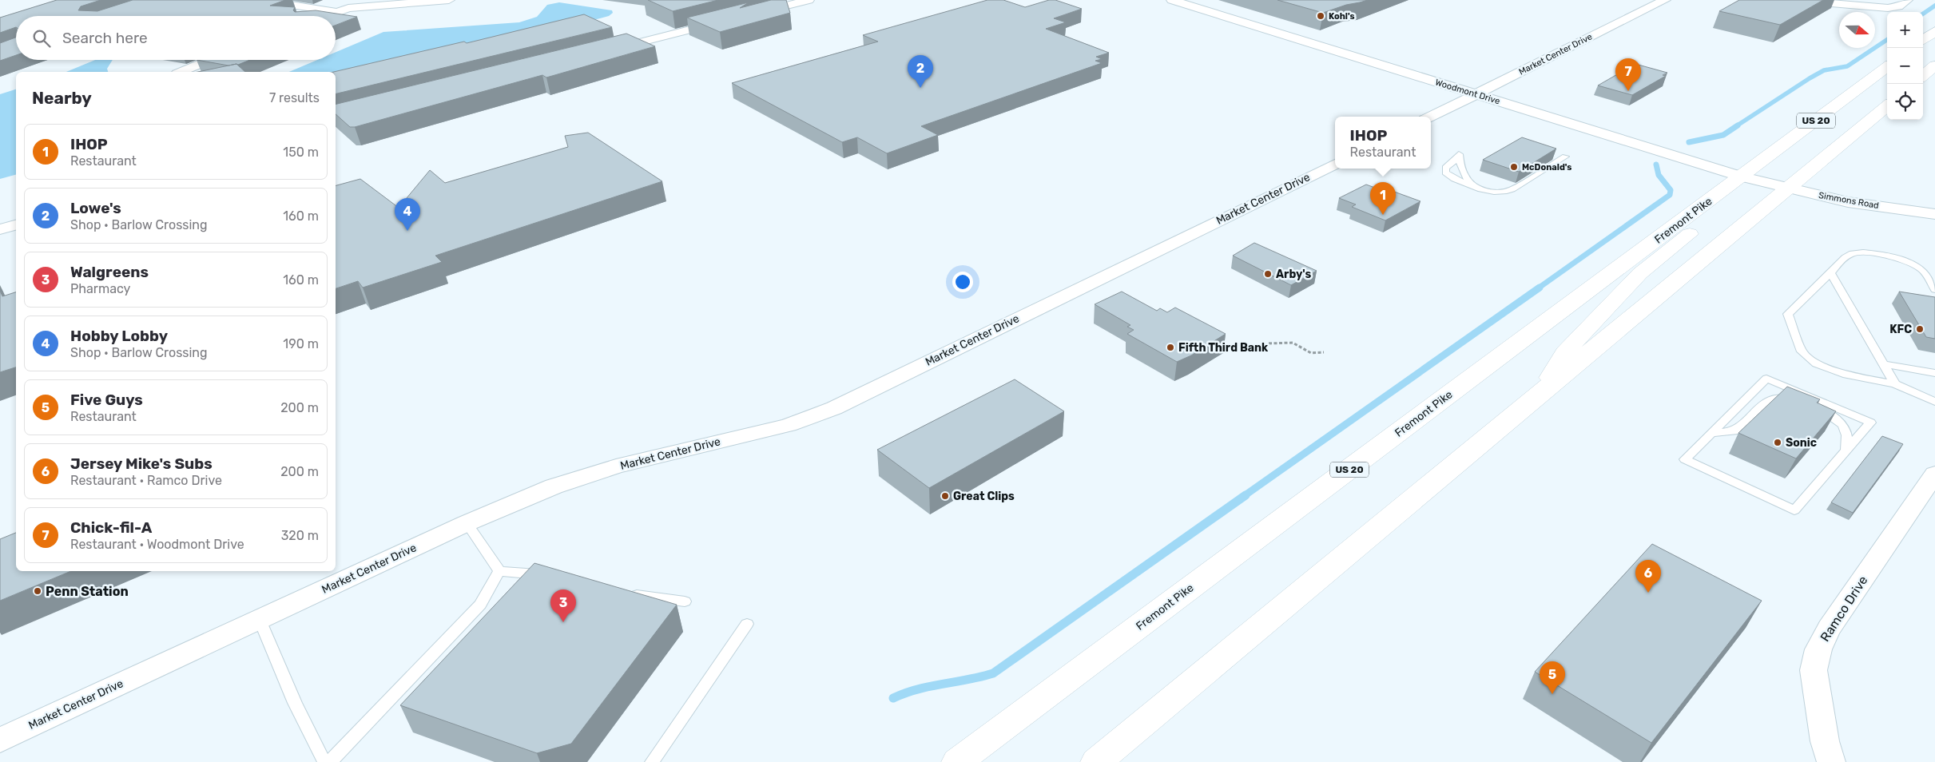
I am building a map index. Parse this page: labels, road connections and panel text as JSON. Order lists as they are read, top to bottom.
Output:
{
  "streets": {
    "highway": ["US 20", "Fremont Pike"],
    "street": [
      "Market Center Drive",
      "Woodmont Drive",
      "Simmons Road",
      "Ramco Drive"
    ]
  },
  "crossings": [
    ["Market Center Drive", "Woodmont Drive"],
    ["Woodmont Drive", "Simmons Road"],
    ["Woodmont Drive", "Fremont Pike"],
    ["US 20", "Simmons Road"],
    ["Simmons Road", "Fremont Pike"]
  ],
  "places": [
    "Kohl's",
    "McDonald's",
    "Arby's",
    "KFC",
    "Fifth Third Bank",
    "Sonic",
    "Great Clips",
    "Penn Station"
  ],
  "north": "right",
  "page": {
    "map_buttons": ["+", "−"],
    "search": "Search here",
    "pins": [
      "2",
      "7",
      "1",
      "4",
      "6",
      "3",
      "5"
    ],
    "heading": ["Nearby", "7 results"],
    "popup": ["IHOP", "Restaurant"],
    "list": [
      {
        "mark": "1",
        "name": "IHOP",
        "note": "Restaurant",
        "value": "150 m"
      },
      {
        "mark": "2",
        "name": "Lowe's",
        "note": "Shop · Barlow Crossing",
        "value": "160 m"
      },
      {
        "mark": "3",
        "name": "Walgreens",
        "note": "Pharmacy",
        "value": "160 m"
      },
      {
        "mark": "4",
        "name": "Hobby Lobby",
        "note": "Shop · Barlow Crossing",
        "value": "190 m"
      },
      {
        "mark": "5",
        "name": "Five Guys",
        "note": "Restaurant",
        "value": "200 m"
      },
      {
        "mark": "6",
        "name": "Jersey Mike's Subs",
        "note": "Restaurant · Ramco Drive",
        "value": "200 m"
      },
      {
        "mark": "7",
        "name": "Chick-fil-A",
        "note": "Restaurant · Woodmont Drive",
        "value": "320 m"
      }
    ]
  }
}
